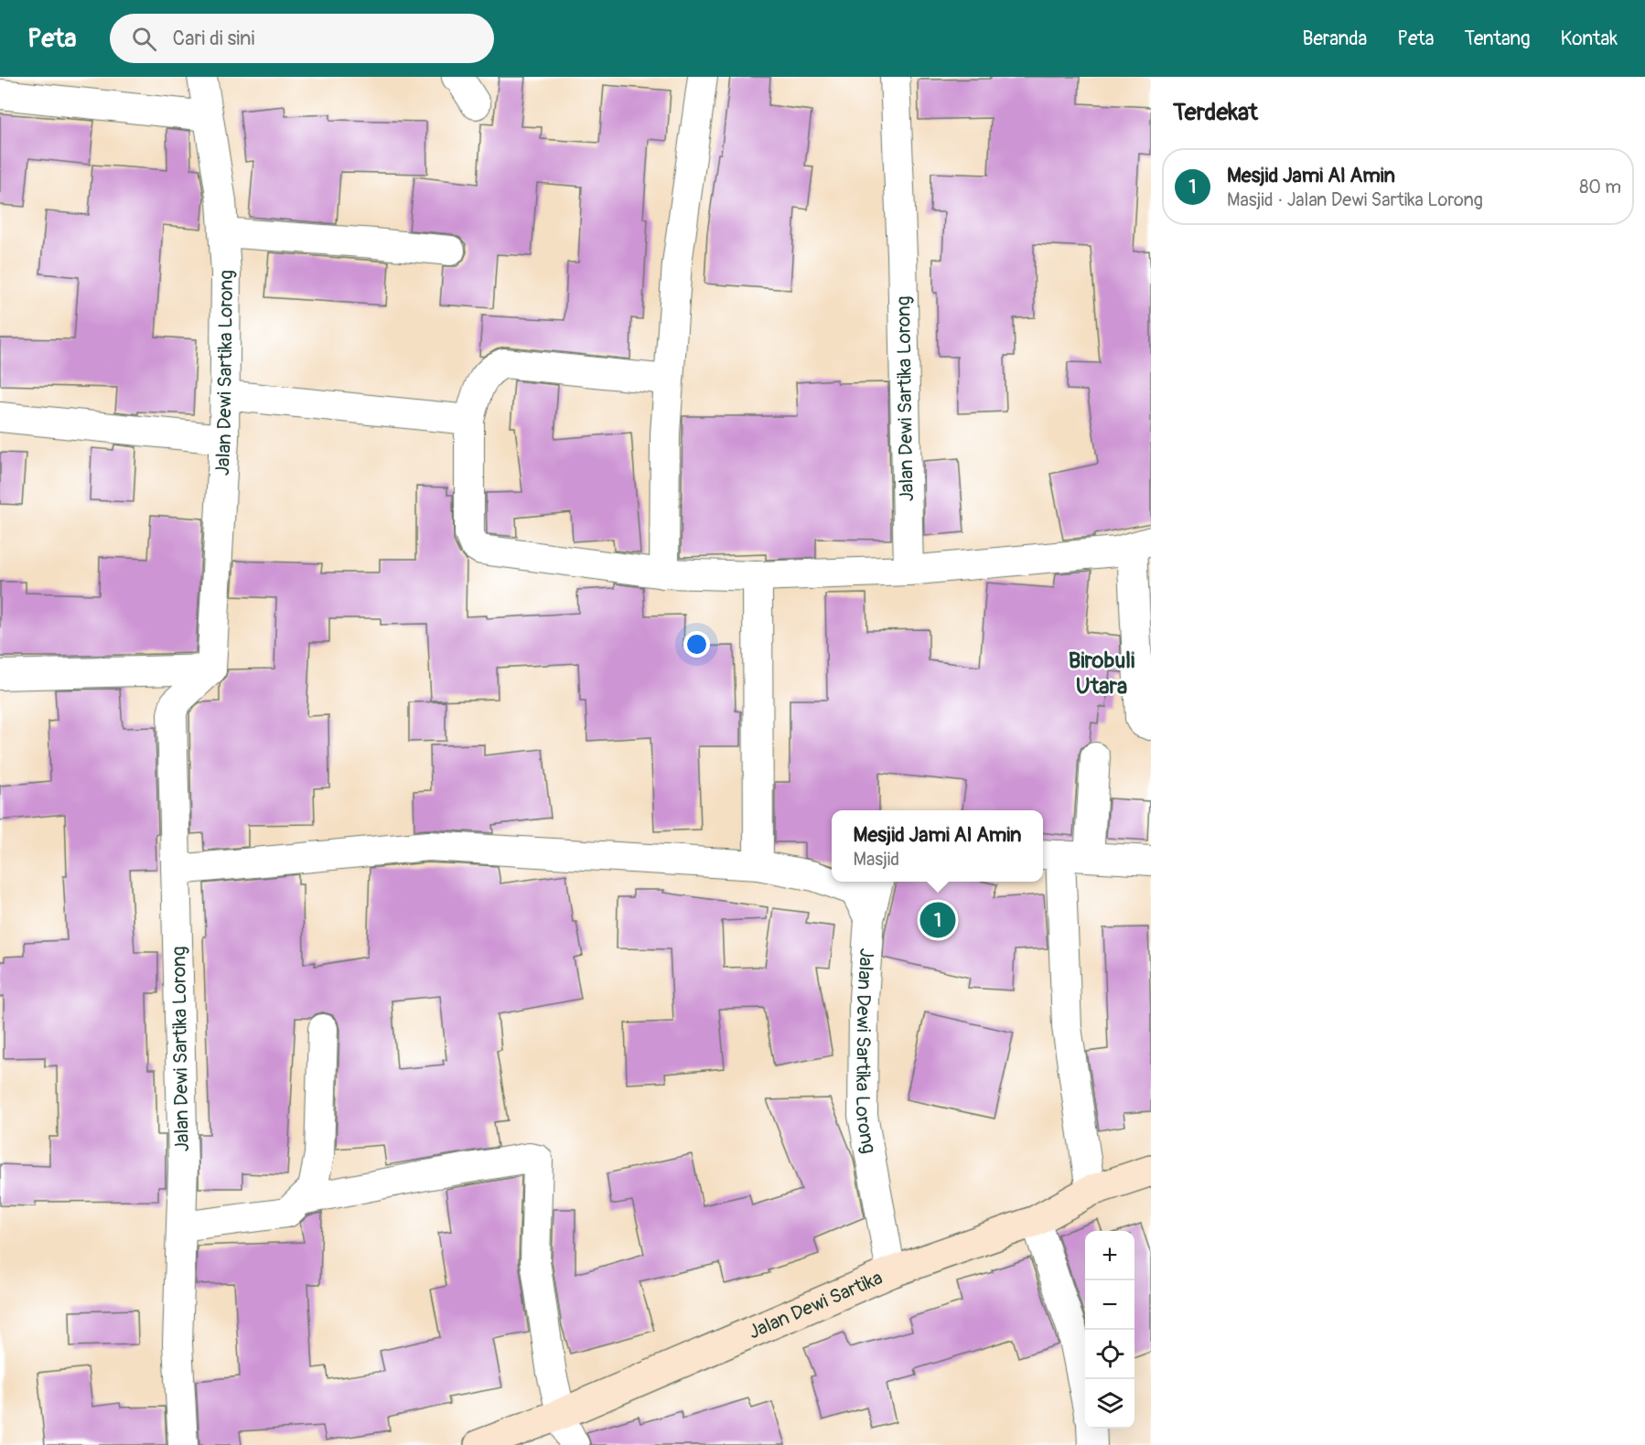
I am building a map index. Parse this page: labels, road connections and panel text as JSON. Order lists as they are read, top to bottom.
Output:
{
  "streets": {
    "main road": ["Jalan Dewi Sartika"],
    "street": ["Jalan Dewi Sartika Lorong"]
  },
  "crossings": [
    ["Jalan Dewi Sartika Lorong", "Jalan Dewi Sartika"]
  ],
  "districts": ["Birobuli Utara"],
  "page": {
    "header": "Peta",
    "search": "Cari di sini",
    "nav": [
      "Beranda",
      "Peta",
      "Tentang",
      "Kontak"
    ],
    "heading": "Terdekat",
    "list": [
      {
        "mark": "1",
        "name": "Mesjid Jami Al Amin",
        "note": "Masjid · Jalan Dewi Sartika Lorong",
        "value": "80 m"
      }
    ],
    "popup": ["Mesjid Jami Al Amin", "Masjid"],
    "pins": "1",
    "map_buttons": ["+", "−"]
  }
}
